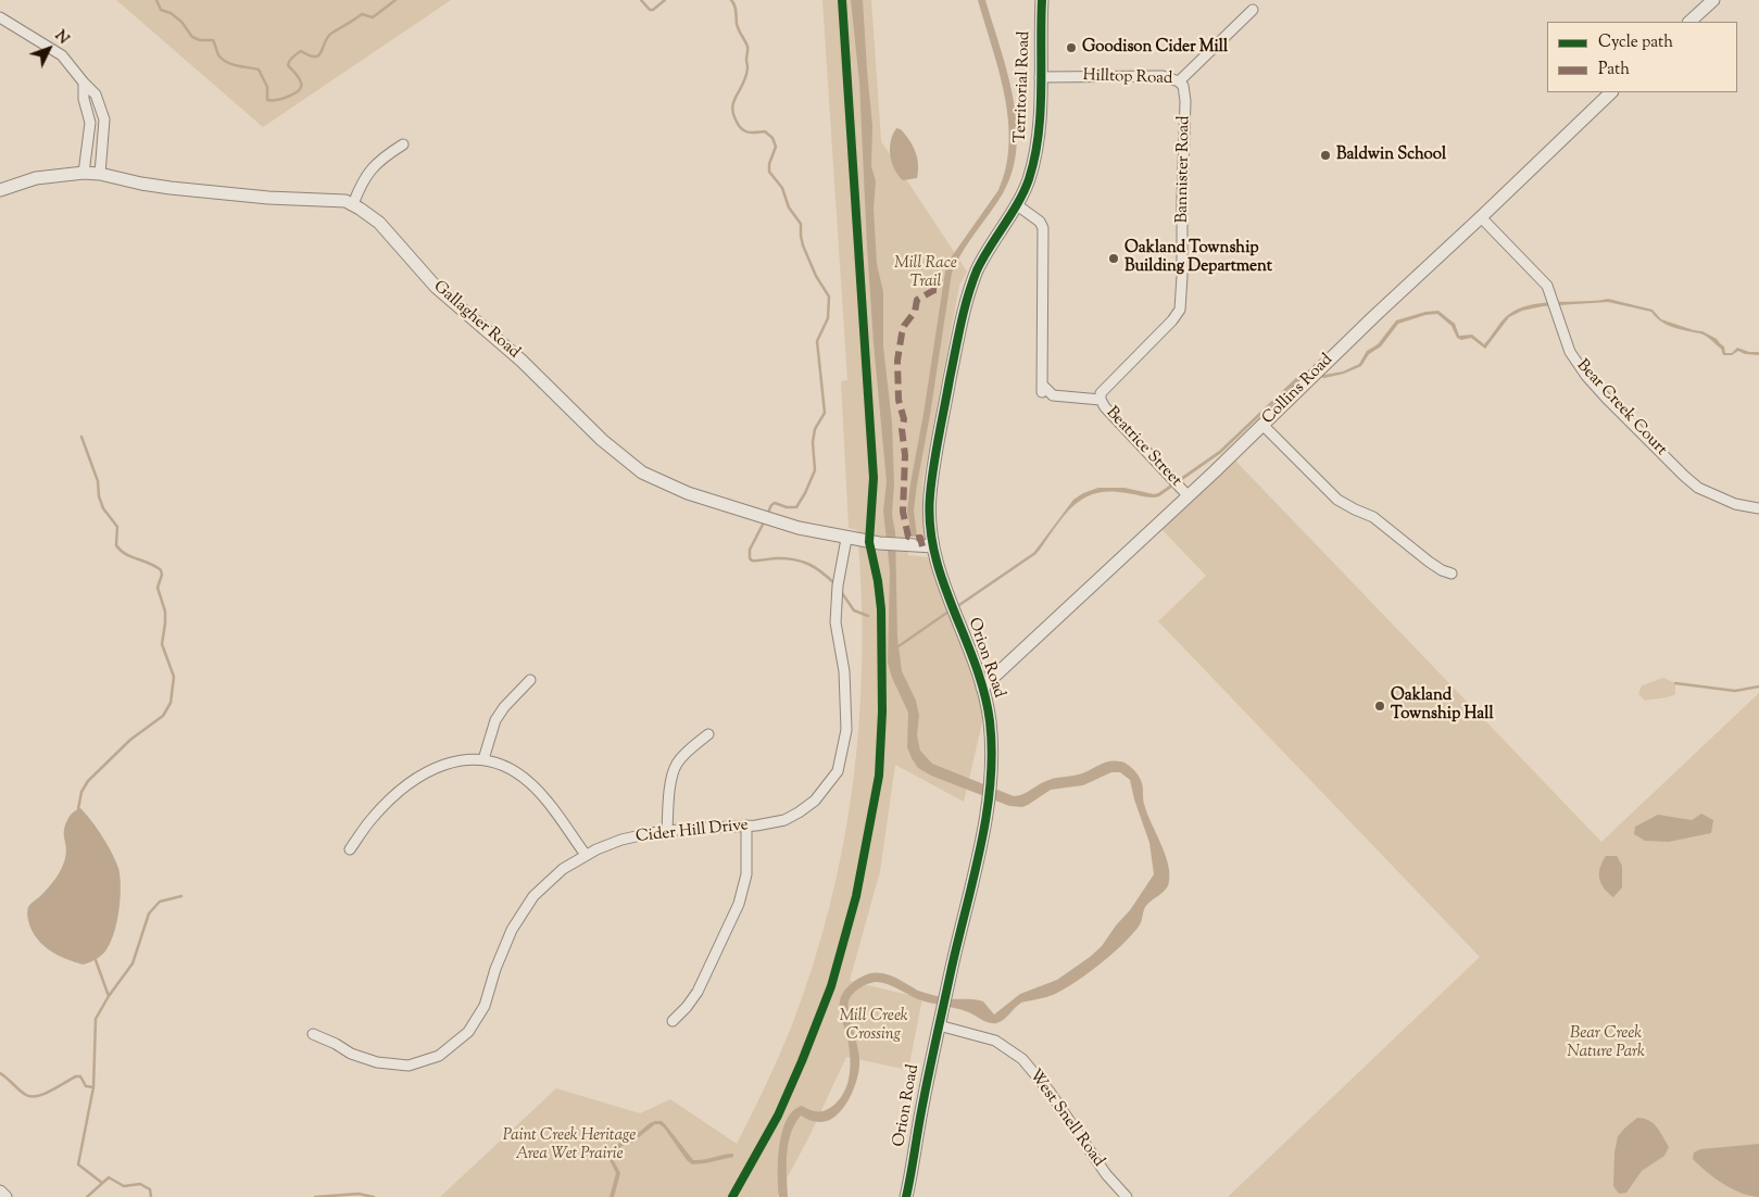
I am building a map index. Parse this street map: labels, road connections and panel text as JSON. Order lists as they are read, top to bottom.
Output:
{
  "streets": {
    "street": [
      "Hilltop Road",
      "Territorial Road",
      "Bannister Road",
      "Gallagher Road",
      "Collins Road",
      "Bear Creek Court",
      "Beatrice Street",
      "Orion Road",
      "Cider Hill Drive",
      "West Snell Road"
    ]
  },
  "crossings": [
    ["Hilltop Road", "Territorial Road"],
    ["Hilltop Road", "Bannister Road"],
    ["Territorial Road", "Orion Road"],
    ["Bannister Road", "Beatrice Street"],
    ["Gallagher Road", "Orion Road"],
    ["Gallagher Road", "Cider Hill Drive"],
    ["Collins Road", "Bear Creek Court"],
    ["Collins Road", "Beatrice Street"],
    ["Collins Road", "Orion Road"],
    ["Orion Road", "West Snell Road"]
  ],
  "parks": [
    "Mill Race Trail",
    "Mill Creek Crossing",
    "Bear Creek Nature Park",
    "Paint Creek Heritage Area Wet Prairie"
  ],
  "places": [
    "Goodison Cider Mill",
    "Baldwin School",
    "Oakland Township Building Department",
    "Oakland Township Hall"
  ],
  "legend": ["Cycle path", "Path"],
  "north": "top right"
}
